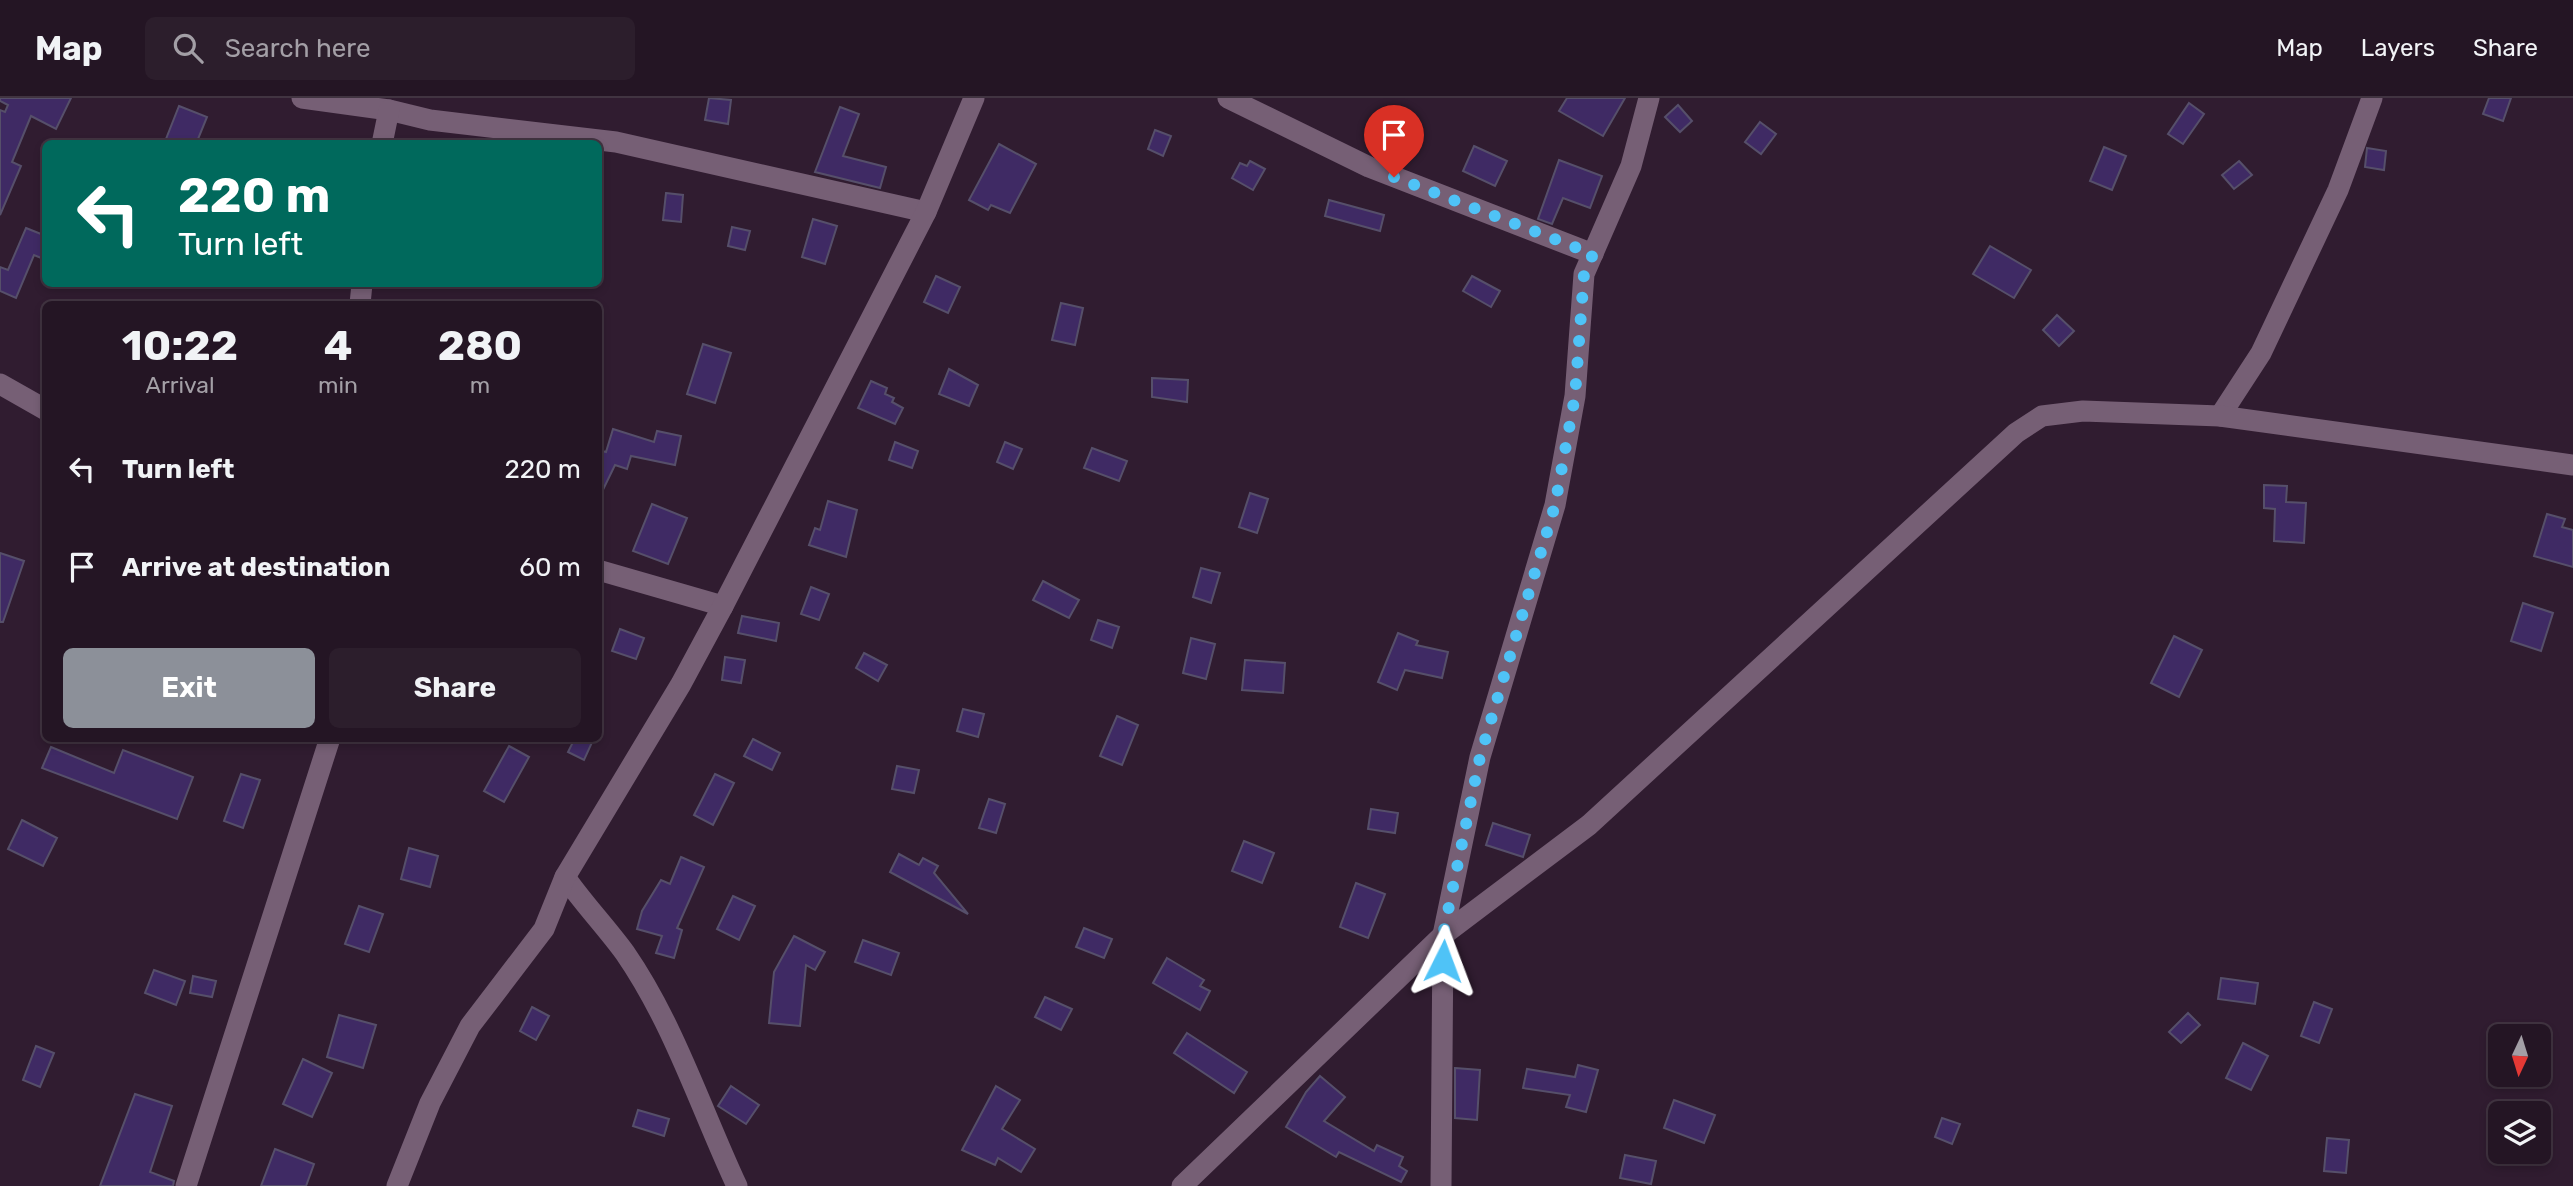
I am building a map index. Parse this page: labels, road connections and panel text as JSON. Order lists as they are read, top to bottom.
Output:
{
  "north": "bottom",
  "page": {
    "header": "Map",
    "search": "Search here",
    "nav": ["Map", "Layers", "Share"],
    "turn": ["220 m", "Turn left"],
    "eta": [
      "10:22",
      "Arrival",
      "4",
      "min",
      "280",
      "m"
    ],
    "list": [
      {
        "name": "Turn left",
        "value": "220 m"
      },
      {
        "name": "Arrive at destination",
        "value": "60 m"
      }
    ],
    "buttons": ["Exit", "Share"]
  }
}
